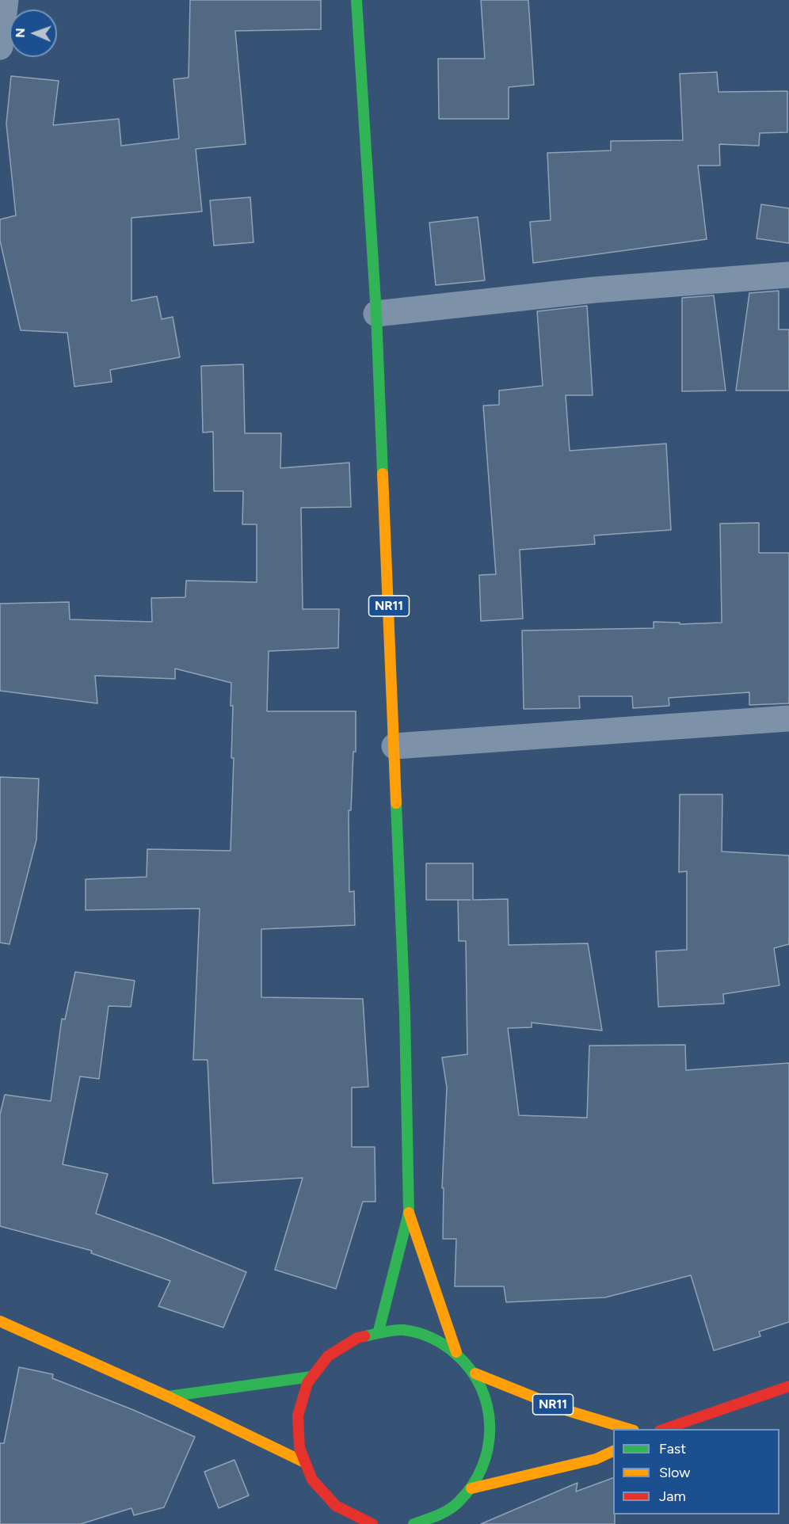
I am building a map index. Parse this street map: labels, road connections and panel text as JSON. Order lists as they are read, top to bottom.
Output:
{
  "streets": {
    "main road": ["NR11"]
  },
  "legend": ["Fast", "Slow", "Jam"],
  "north": "left"
}
